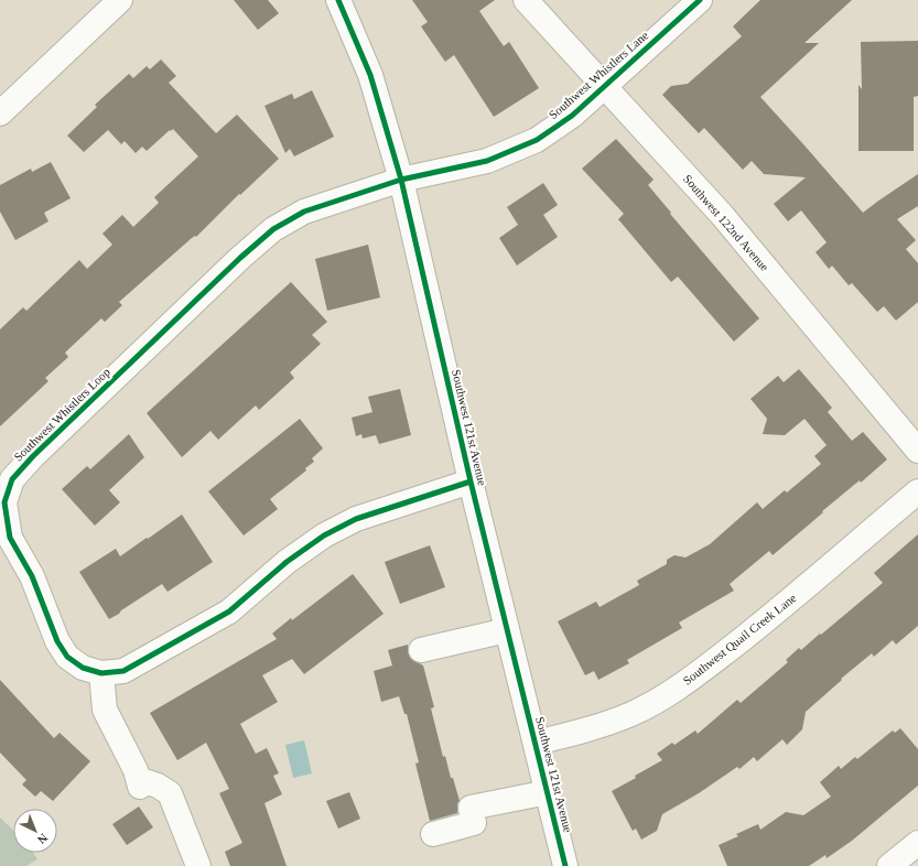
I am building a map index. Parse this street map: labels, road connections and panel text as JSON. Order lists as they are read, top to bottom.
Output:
{
  "streets": {
    "street": [
      "Southwest Whistlers Lane",
      "Southwest 122nd Avenue",
      "Southwest Whistlers Loop",
      "Southwest 121st Avenue",
      "Southwest Quail Creek Lane"
    ]
  },
  "crossings": [
    ["Southwest Whistlers Lane", "Southwest 122nd Avenue"],
    ["Southwest Whistlers Lane", "Southwest Whistlers Loop"],
    ["Southwest Whistlers Lane", "Southwest 121st Avenue"],
    ["Southwest Whistlers Loop", "Southwest 121st Avenue"],
    ["Southwest 121st Avenue", "Southwest Quail Creek Lane"]
  ],
  "north": "bottom right"
}
